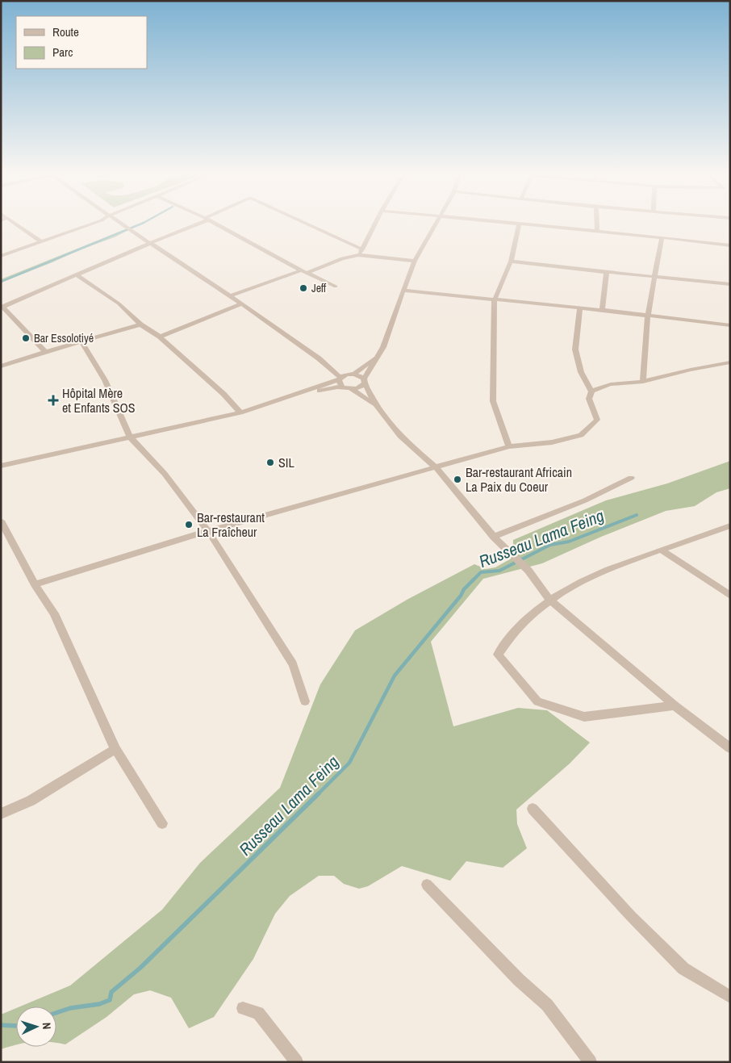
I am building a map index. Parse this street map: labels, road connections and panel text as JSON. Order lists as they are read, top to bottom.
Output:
{
  "water": ["Russeau Lama Feing"],
  "places": {
    "other": [
      "Jeff",
      "Bar Essolotiyé",
      "SIL",
      "Bar-restaurant Africain La Paix du Coeur",
      "Bar-restaurant La Fraîcheur"
    ],
    "health": ["Hôpital Mère et Enfants SOS"]
  },
  "legend": ["Route", "Parc"],
  "north": "right"
}
